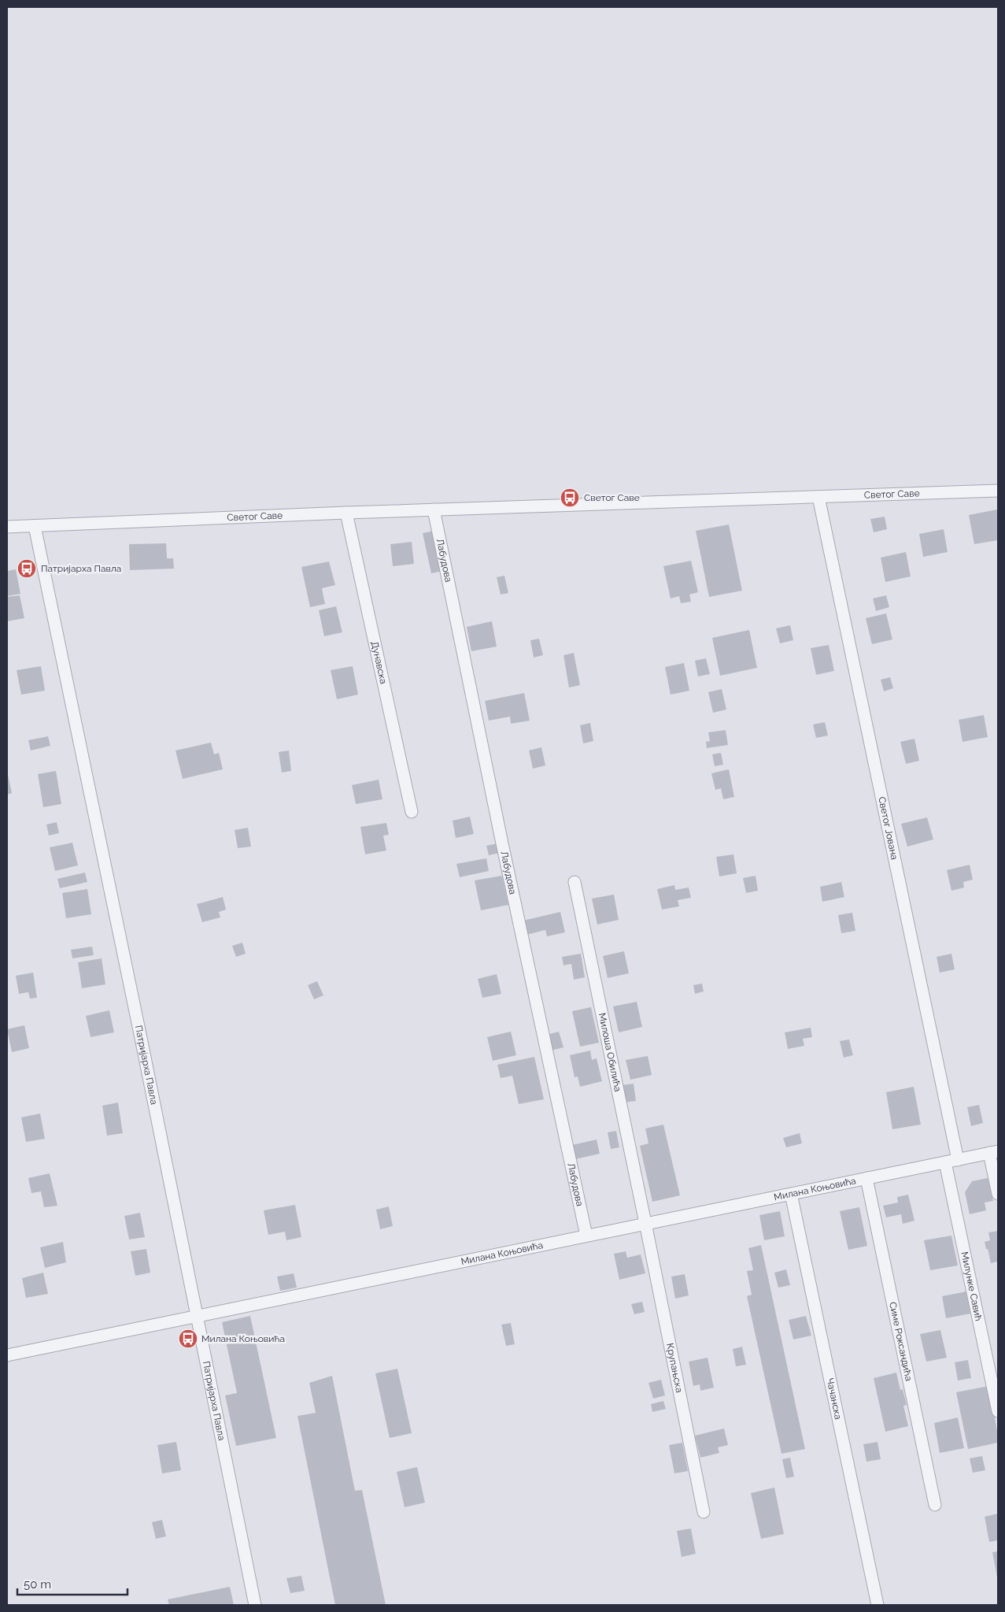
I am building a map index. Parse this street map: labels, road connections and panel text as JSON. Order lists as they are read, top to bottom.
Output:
{
  "streets": {
    "street": [
      "Светог Саве",
      "Лабудова",
      "Дунавска",
      "Светог Јована",
      "Милоша Обилића",
      "Патријарха Павла",
      "Милана Коњовића",
      "Милунке Савић",
      "Симе Роксандића",
      "Крупањска",
      "Чачанска"
    ]
  },
  "crossings": [
    ["Светог Саве", "Лабудова"],
    ["Светог Саве", "Дунавска"],
    ["Светог Саве", "Светог Јована"],
    ["Светог Саве", "Патријарха Павла"],
    ["Лабудова", "Милана Коњовића"],
    ["Светог Јована", "Милана Коњовића"],
    ["Милоша Обилића", "Милана Коњовића"],
    ["Милоша Обилића", "Крупањска"],
    ["Патријарха Павла", "Милана Коњовића"],
    ["Милана Коњовића", "Милунке Савић"],
    ["Милана Коњовића", "Симе Роксандића"],
    ["Милана Коњовића", "Крупањска"],
    ["Милана Коњовића", "Чачанска"]
  ],
  "places": {
    "bus stop": ["Светог Саве", "Патријарха Павла", "Милана Коњовића"]
  },
  "scale_bar": "50 m"
}
